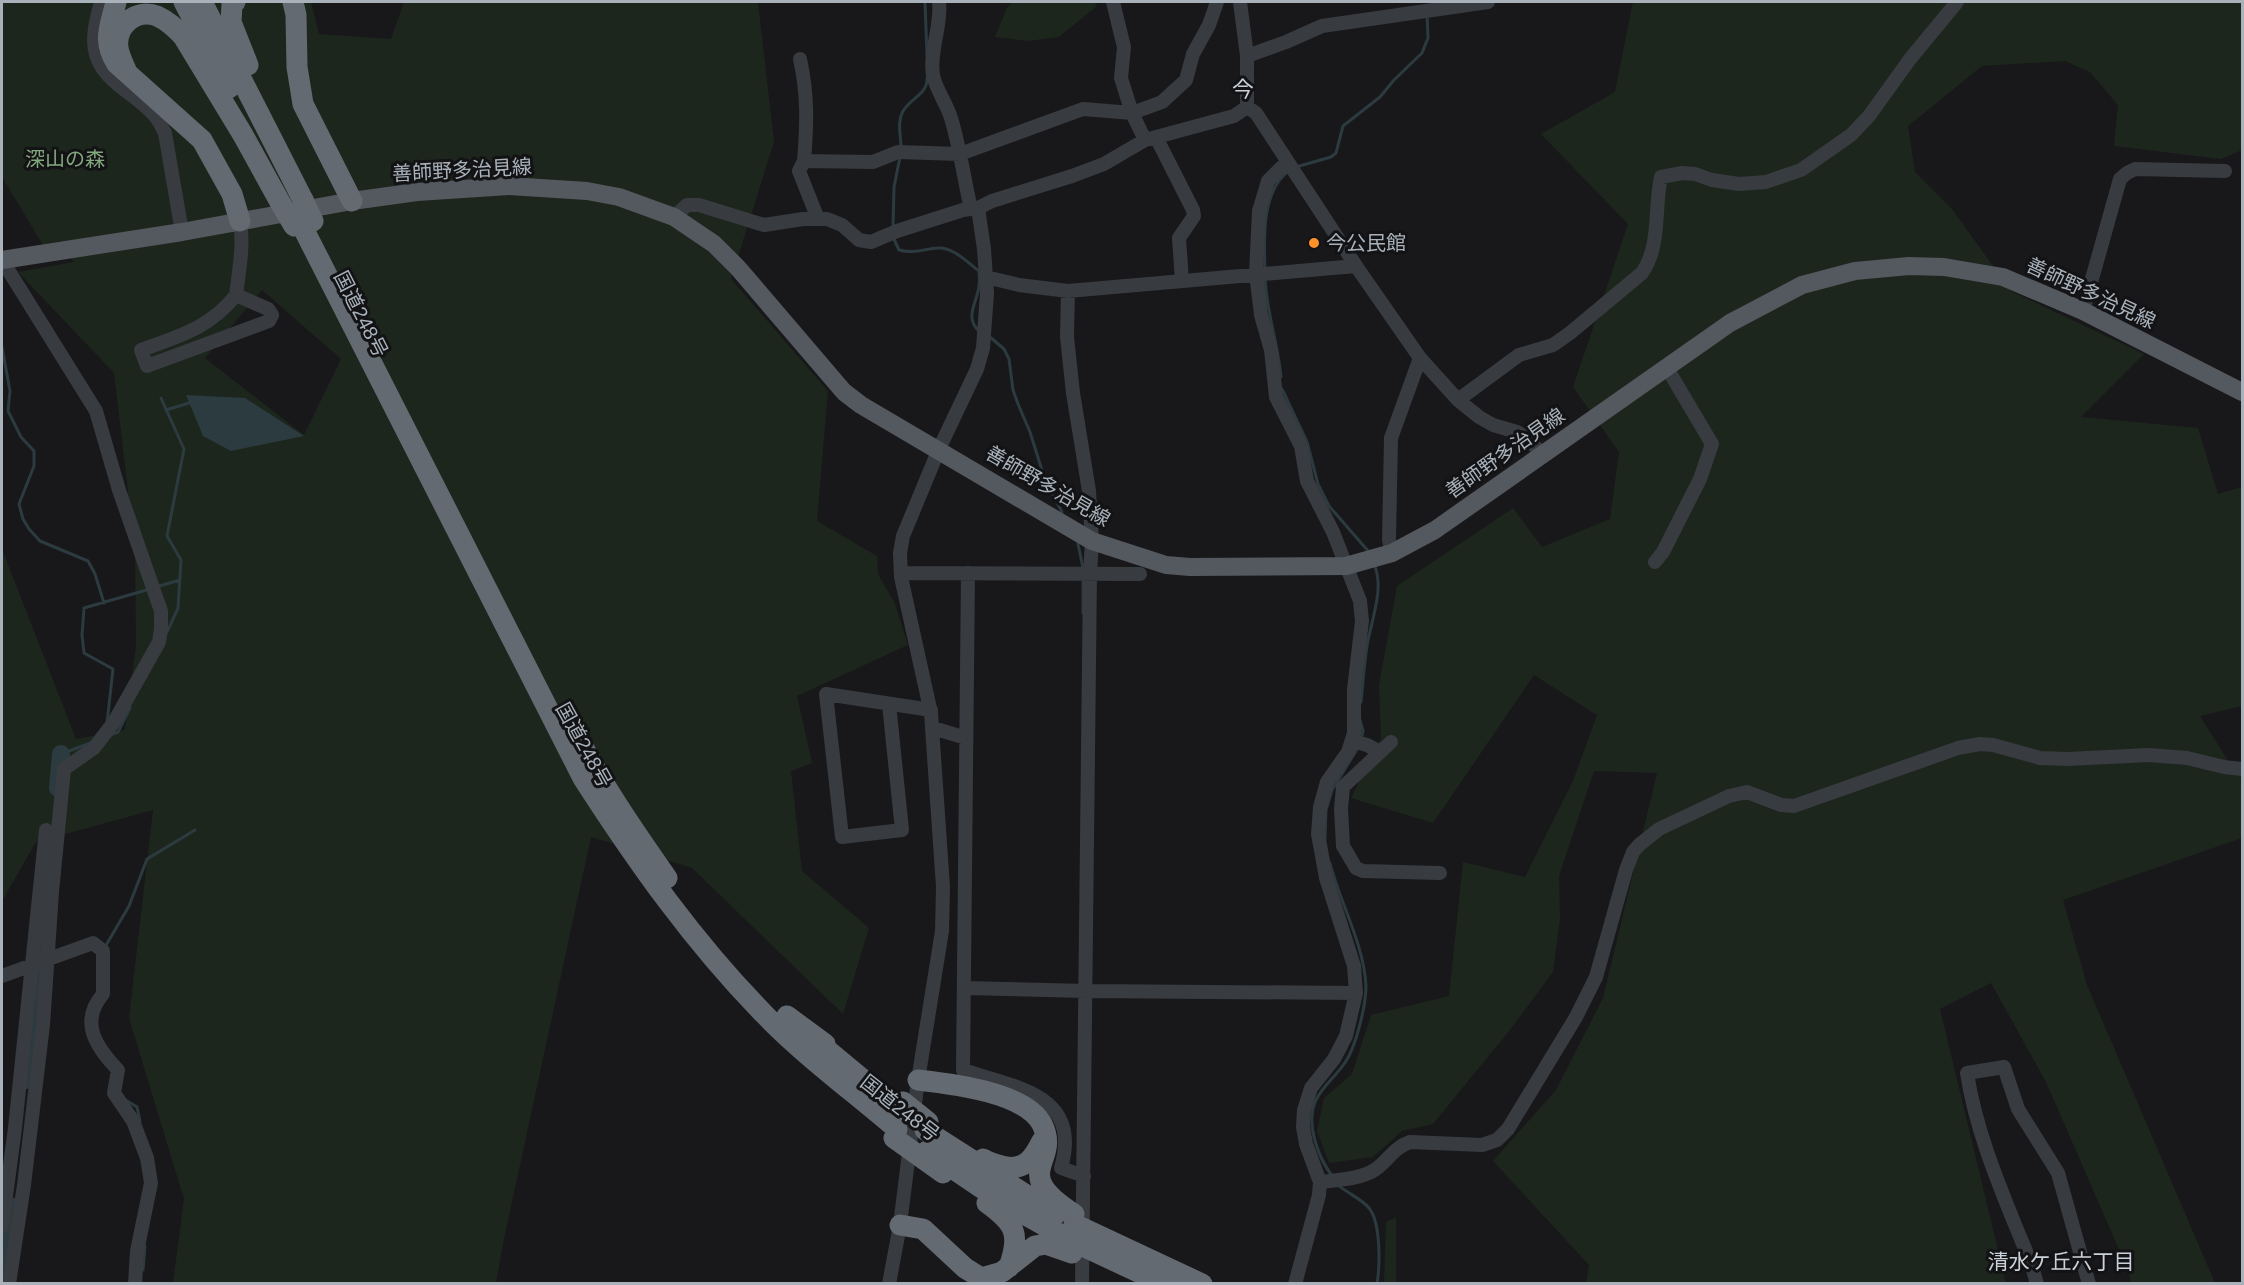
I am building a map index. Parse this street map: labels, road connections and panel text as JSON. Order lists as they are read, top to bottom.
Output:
{
  "streets": {
    "highway": ["国道248号"],
    "main road": ["善師野多治見線"]
  },
  "districts": ["今", "清水ケ丘六丁目"],
  "parks": ["深山の森"],
  "places": ["今公民館"]
}
